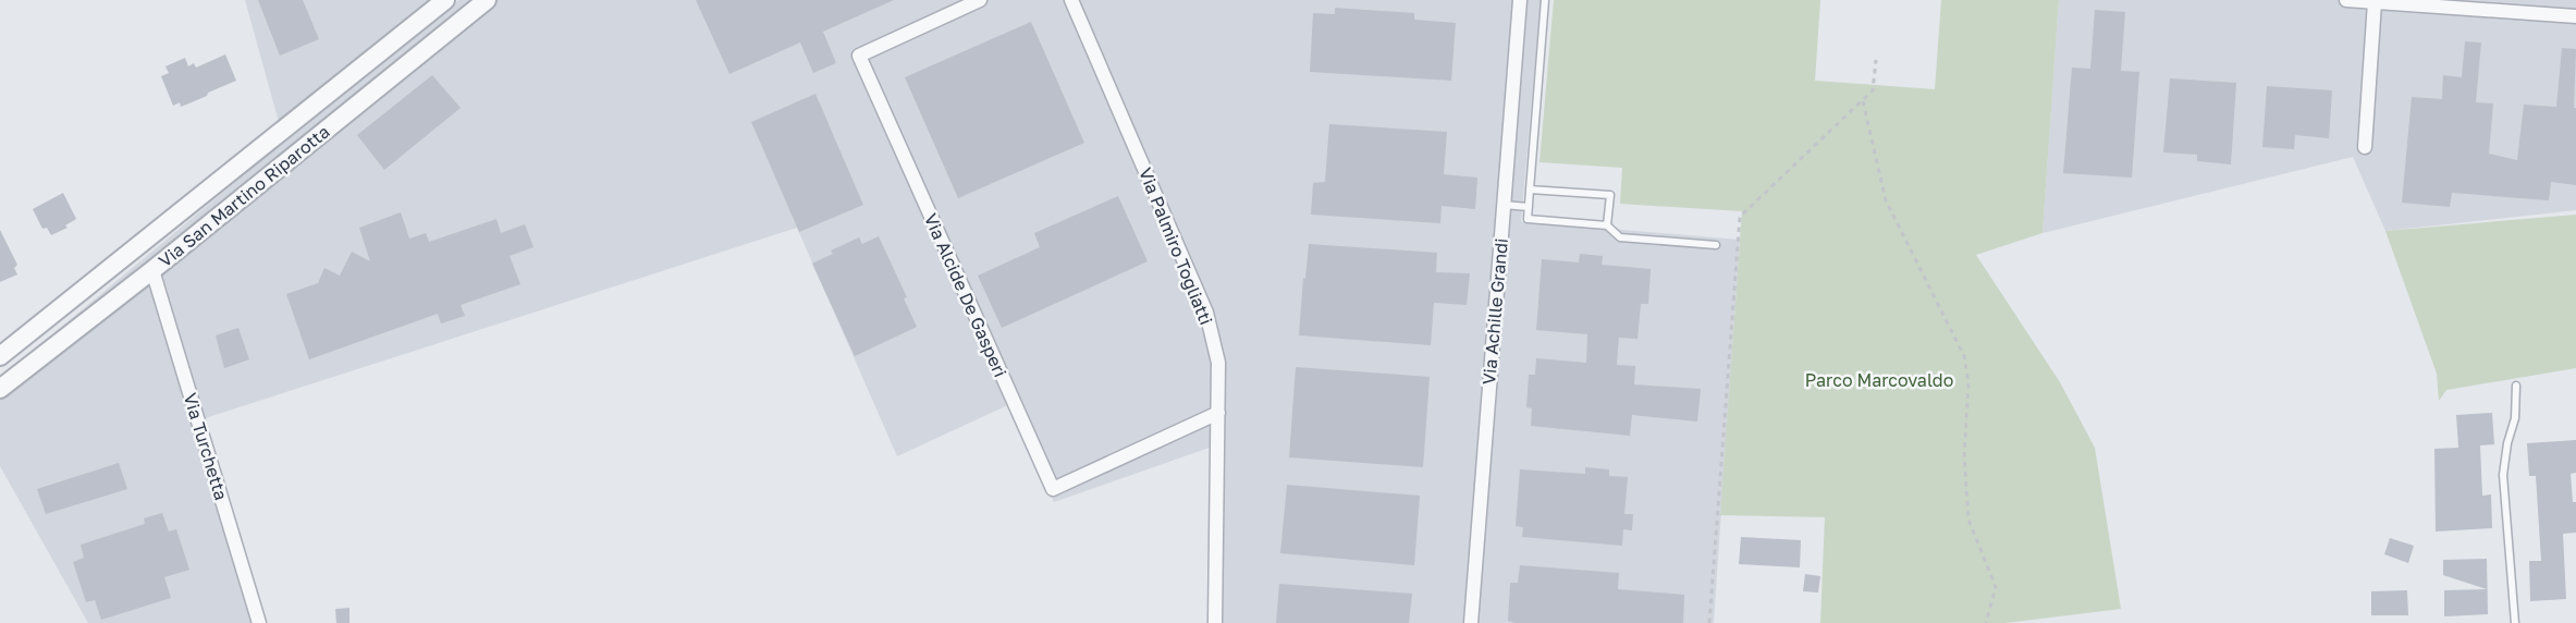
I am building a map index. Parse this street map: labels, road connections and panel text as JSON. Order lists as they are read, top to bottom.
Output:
{
  "streets": {
    "street": [
      "Via San Martino Riparotta",
      "Via Palmiro Togliatti",
      "Via Alcide De Gasperi",
      "Via Achille Grandi",
      "Via Turchetta"
    ]
  },
  "crossings": [
    ["Via San Martino Riparotta", "Via Turchetta"],
    ["Via Palmiro Togliatti", "Via Alcide De Gasperi"]
  ],
  "parks": ["Parco Marcovaldo"]
}
